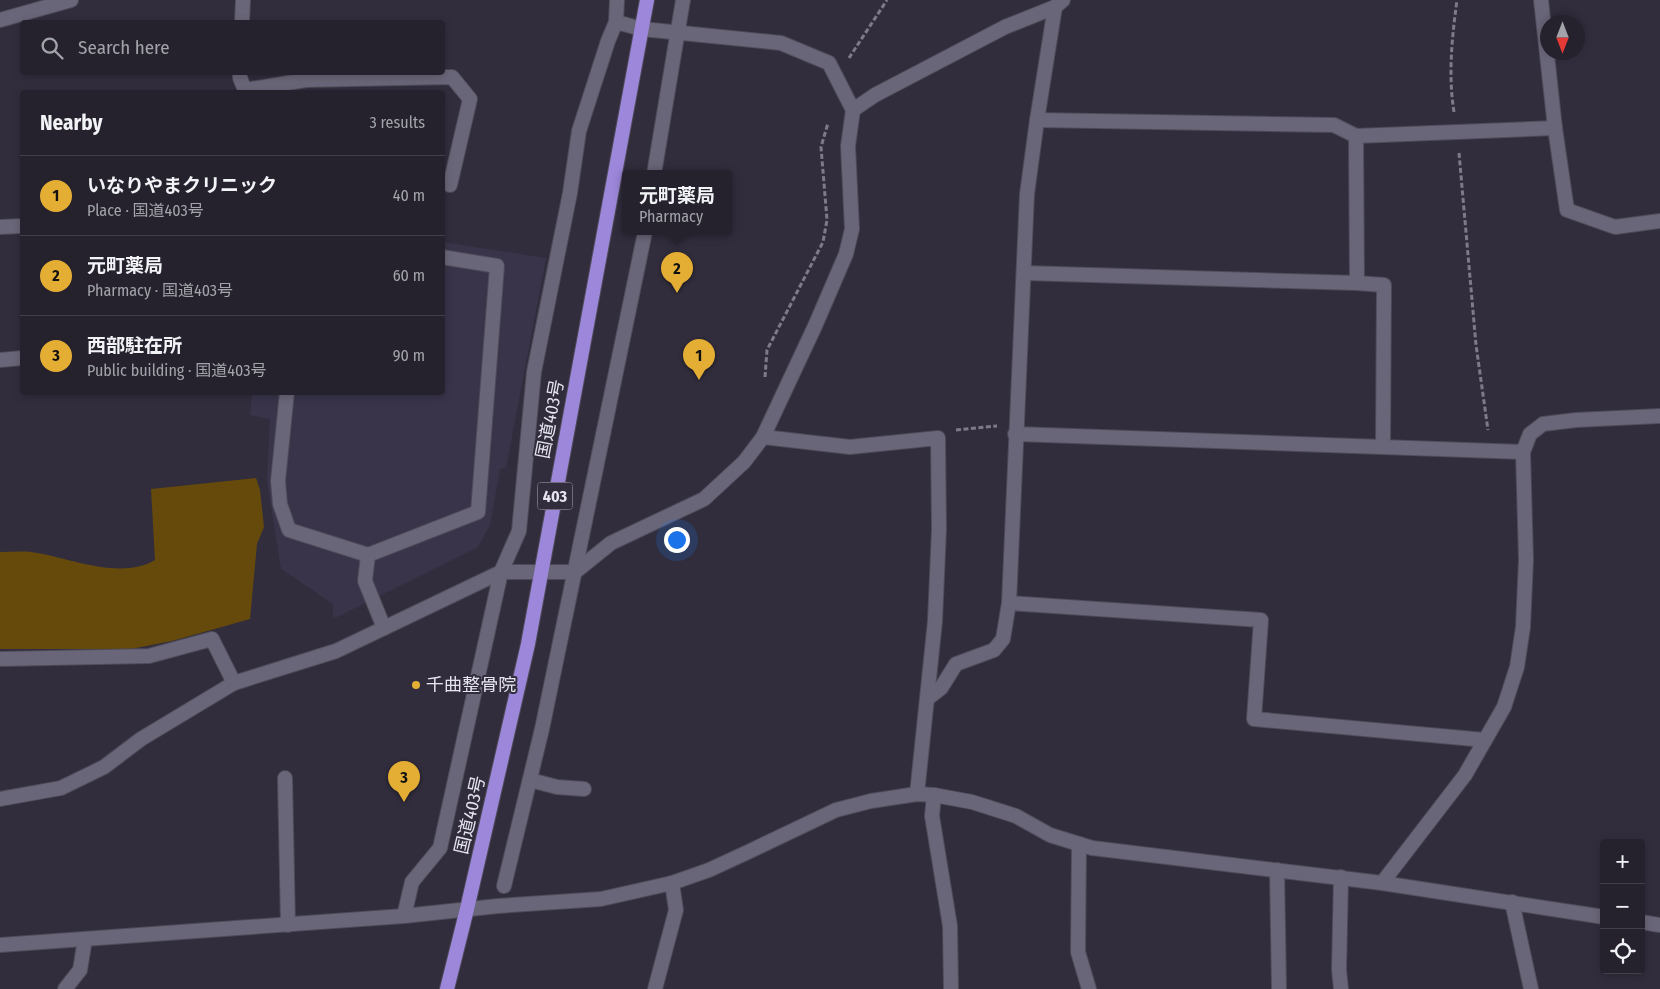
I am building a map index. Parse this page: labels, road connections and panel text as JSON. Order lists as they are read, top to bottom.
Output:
{
  "streets": {
    "highway": ["国道403号", "403"]
  },
  "places": ["千曲整骨院"],
  "north": "bottom",
  "page": {
    "search": "Search here",
    "heading": ["Nearby", "3 results"],
    "list": [
      {
        "mark": "1",
        "name": "いなりやまクリニック",
        "note": "Place · 国道403号",
        "value": "40 m"
      },
      {
        "mark": "2",
        "name": "元町薬局",
        "note": "Pharmacy · 国道403号",
        "value": "60 m"
      },
      {
        "mark": "3",
        "name": "西部駐在所",
        "note": "Public building · 国道403号",
        "value": "90 m"
      }
    ],
    "popup": ["元町薬局", "Pharmacy"],
    "pins": ["2", "1", "3"],
    "map_buttons": ["+", "−"]
  }
}
